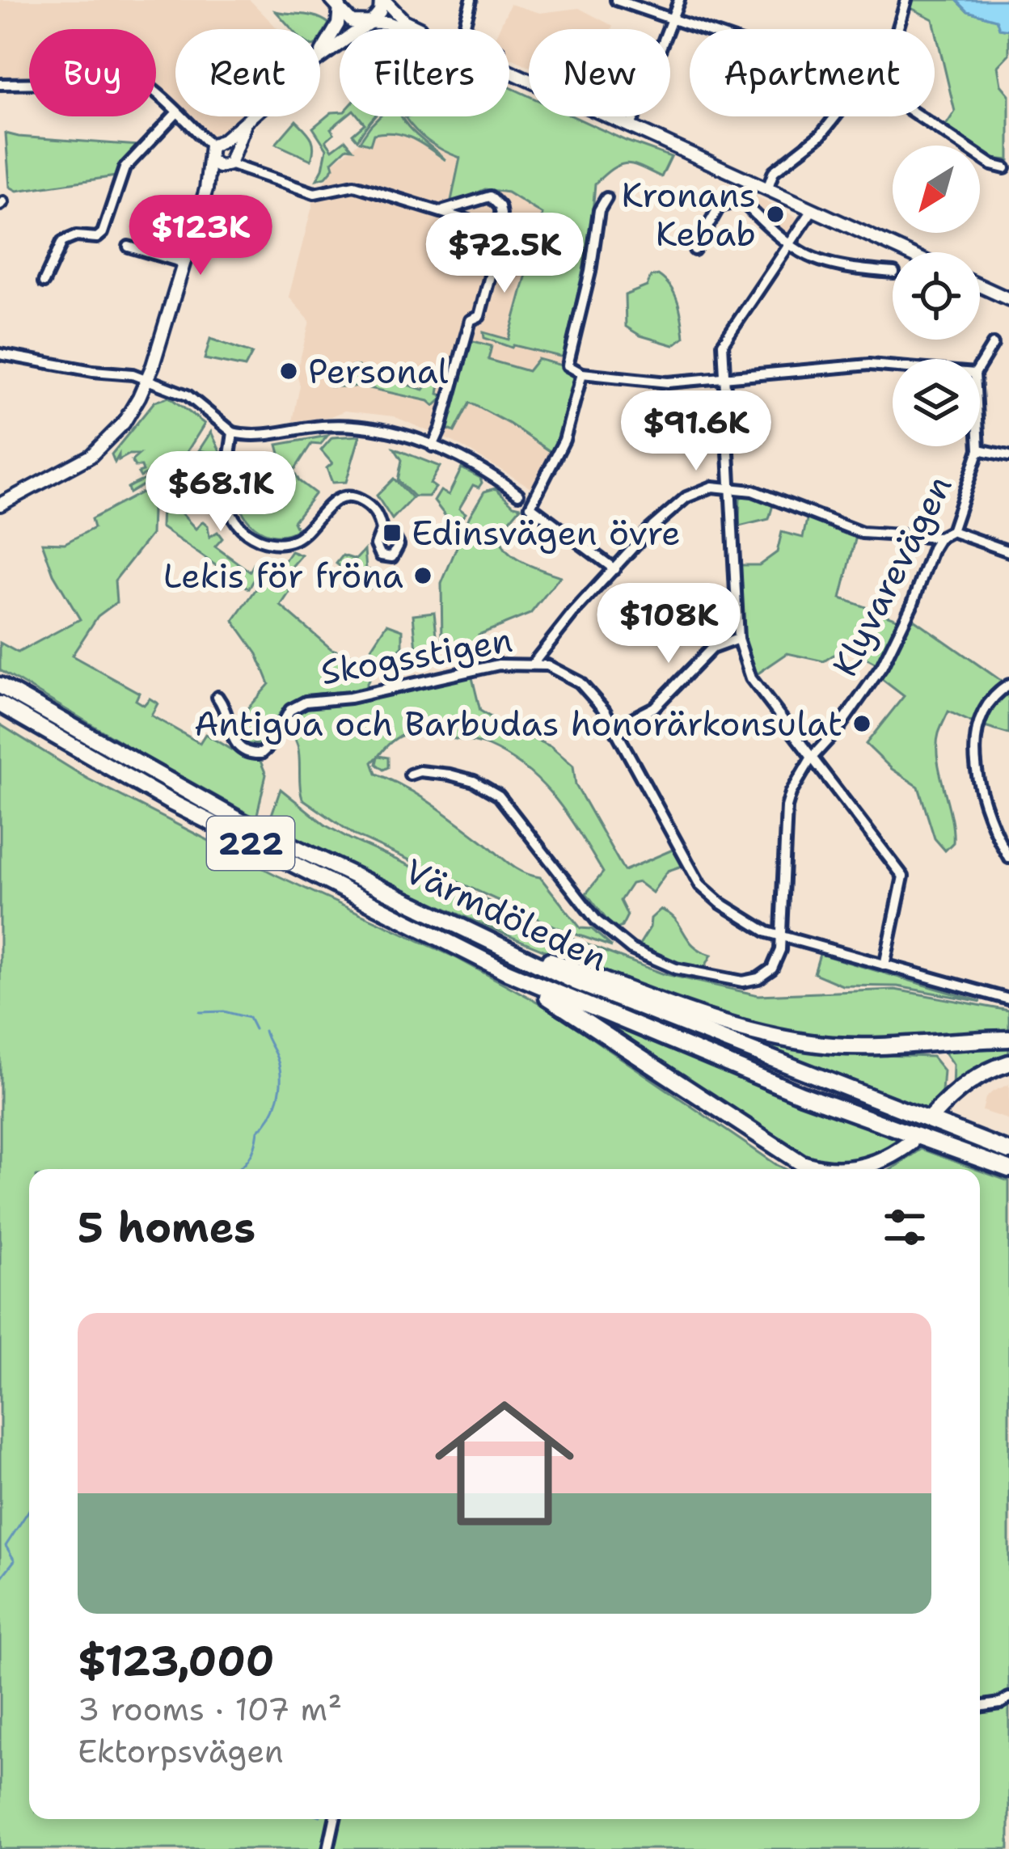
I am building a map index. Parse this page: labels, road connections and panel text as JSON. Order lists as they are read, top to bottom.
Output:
{
  "streets": {
    "highway": ["222", "Värmdöleden"],
    "street": ["Klyvarevägen", "Skogsstigen"]
  },
  "crossings": [
    ["Klyvarevägen", "Skogsstigen"]
  ],
  "places": {
    "other": [
      "Kronans Kebab",
      "Personal",
      "Lekis för fröna",
      "Antigua och Barbudas honorärkonsulat"
    ],
    "transit": ["Edinsvägen övre"]
  },
  "north": "bottom left",
  "page": {
    "chip": [
      "Buy",
      "Rent",
      "Filters",
      "New",
      "Apartment"
    ],
    "price": [
      "$123K",
      "$72.5K",
      "$91.6K",
      "$68.1K",
      "$108K"
    ],
    "heading": "5 homes",
    "list": [
      {
        "name": "$123,000",
        "note": "3 rooms · 107 m² · Ektorpsvägen"
      }
    ]
  }
}
